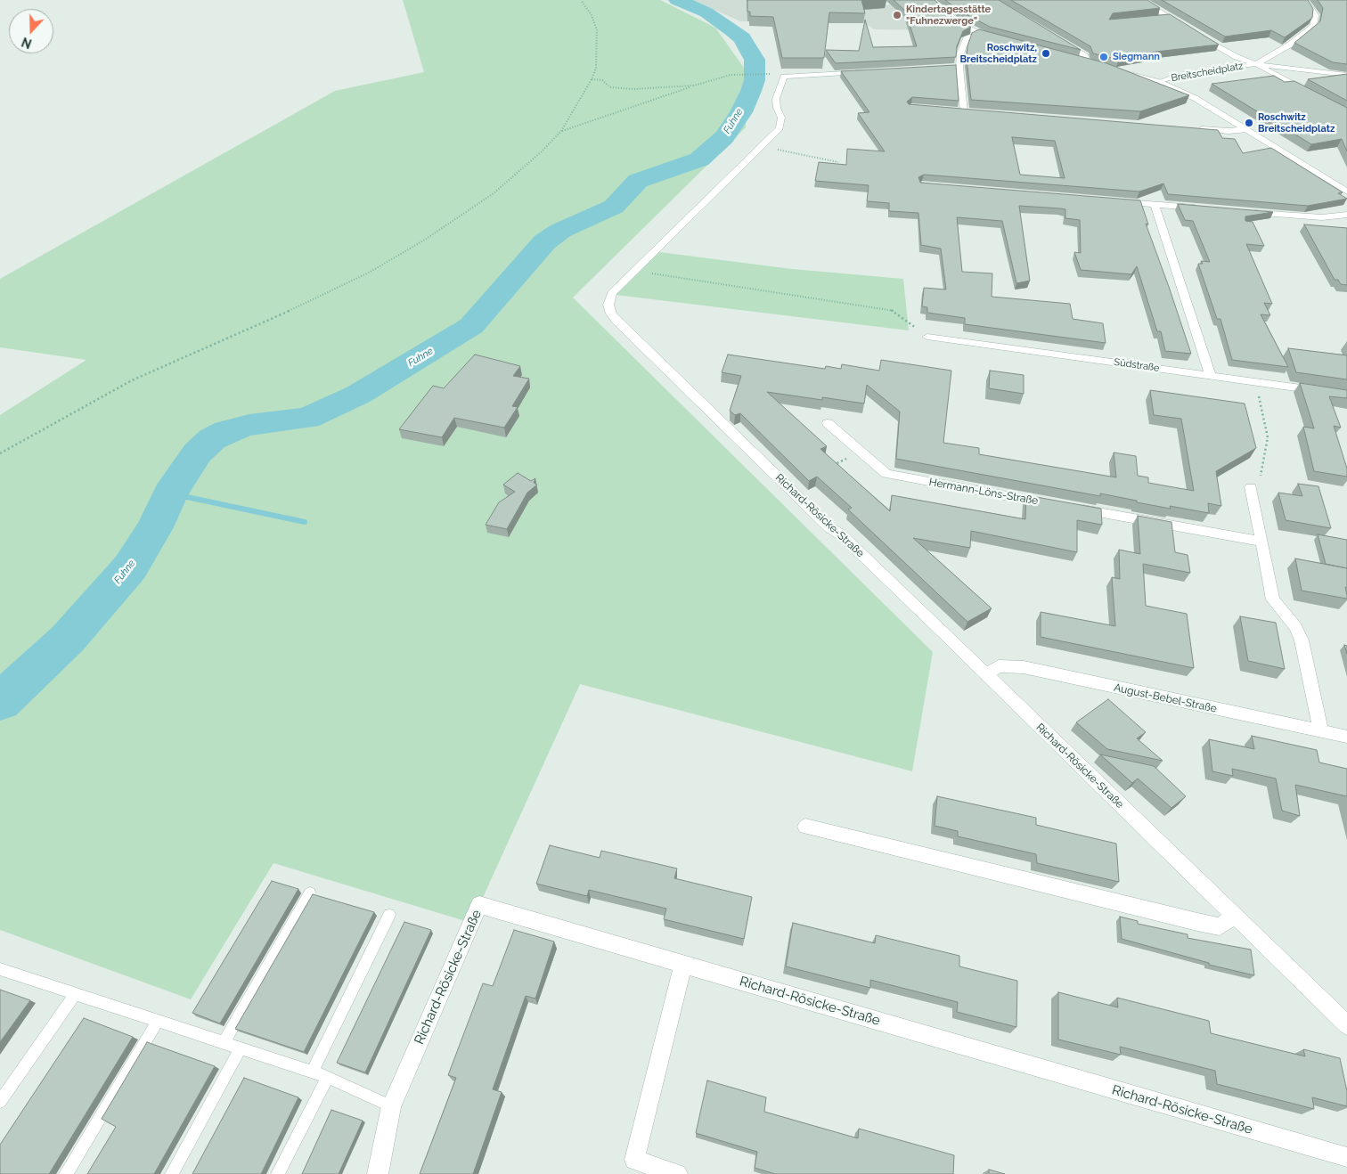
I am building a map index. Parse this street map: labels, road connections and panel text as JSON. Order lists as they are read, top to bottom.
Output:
{
  "streets": {
    "street": [
      "Breitscheidplatz",
      "Südstraße",
      "Hermann-Löns-Straße",
      "Richard-Rösicke-Straße",
      "August-Bebel-Straße"
    ]
  },
  "crossings": [
    ["Richard-Rösicke-Straße", "August-Bebel-Straße"]
  ],
  "water": ["Fuhne"],
  "places": [
    "Kindertagesstätte \"Fuhnezwerge\"",
    "Roschwitz, Breitscheidplatz",
    "Siegmann",
    "Roschwitz Breitscheidplatz"
  ],
  "north": "bottom"
}
